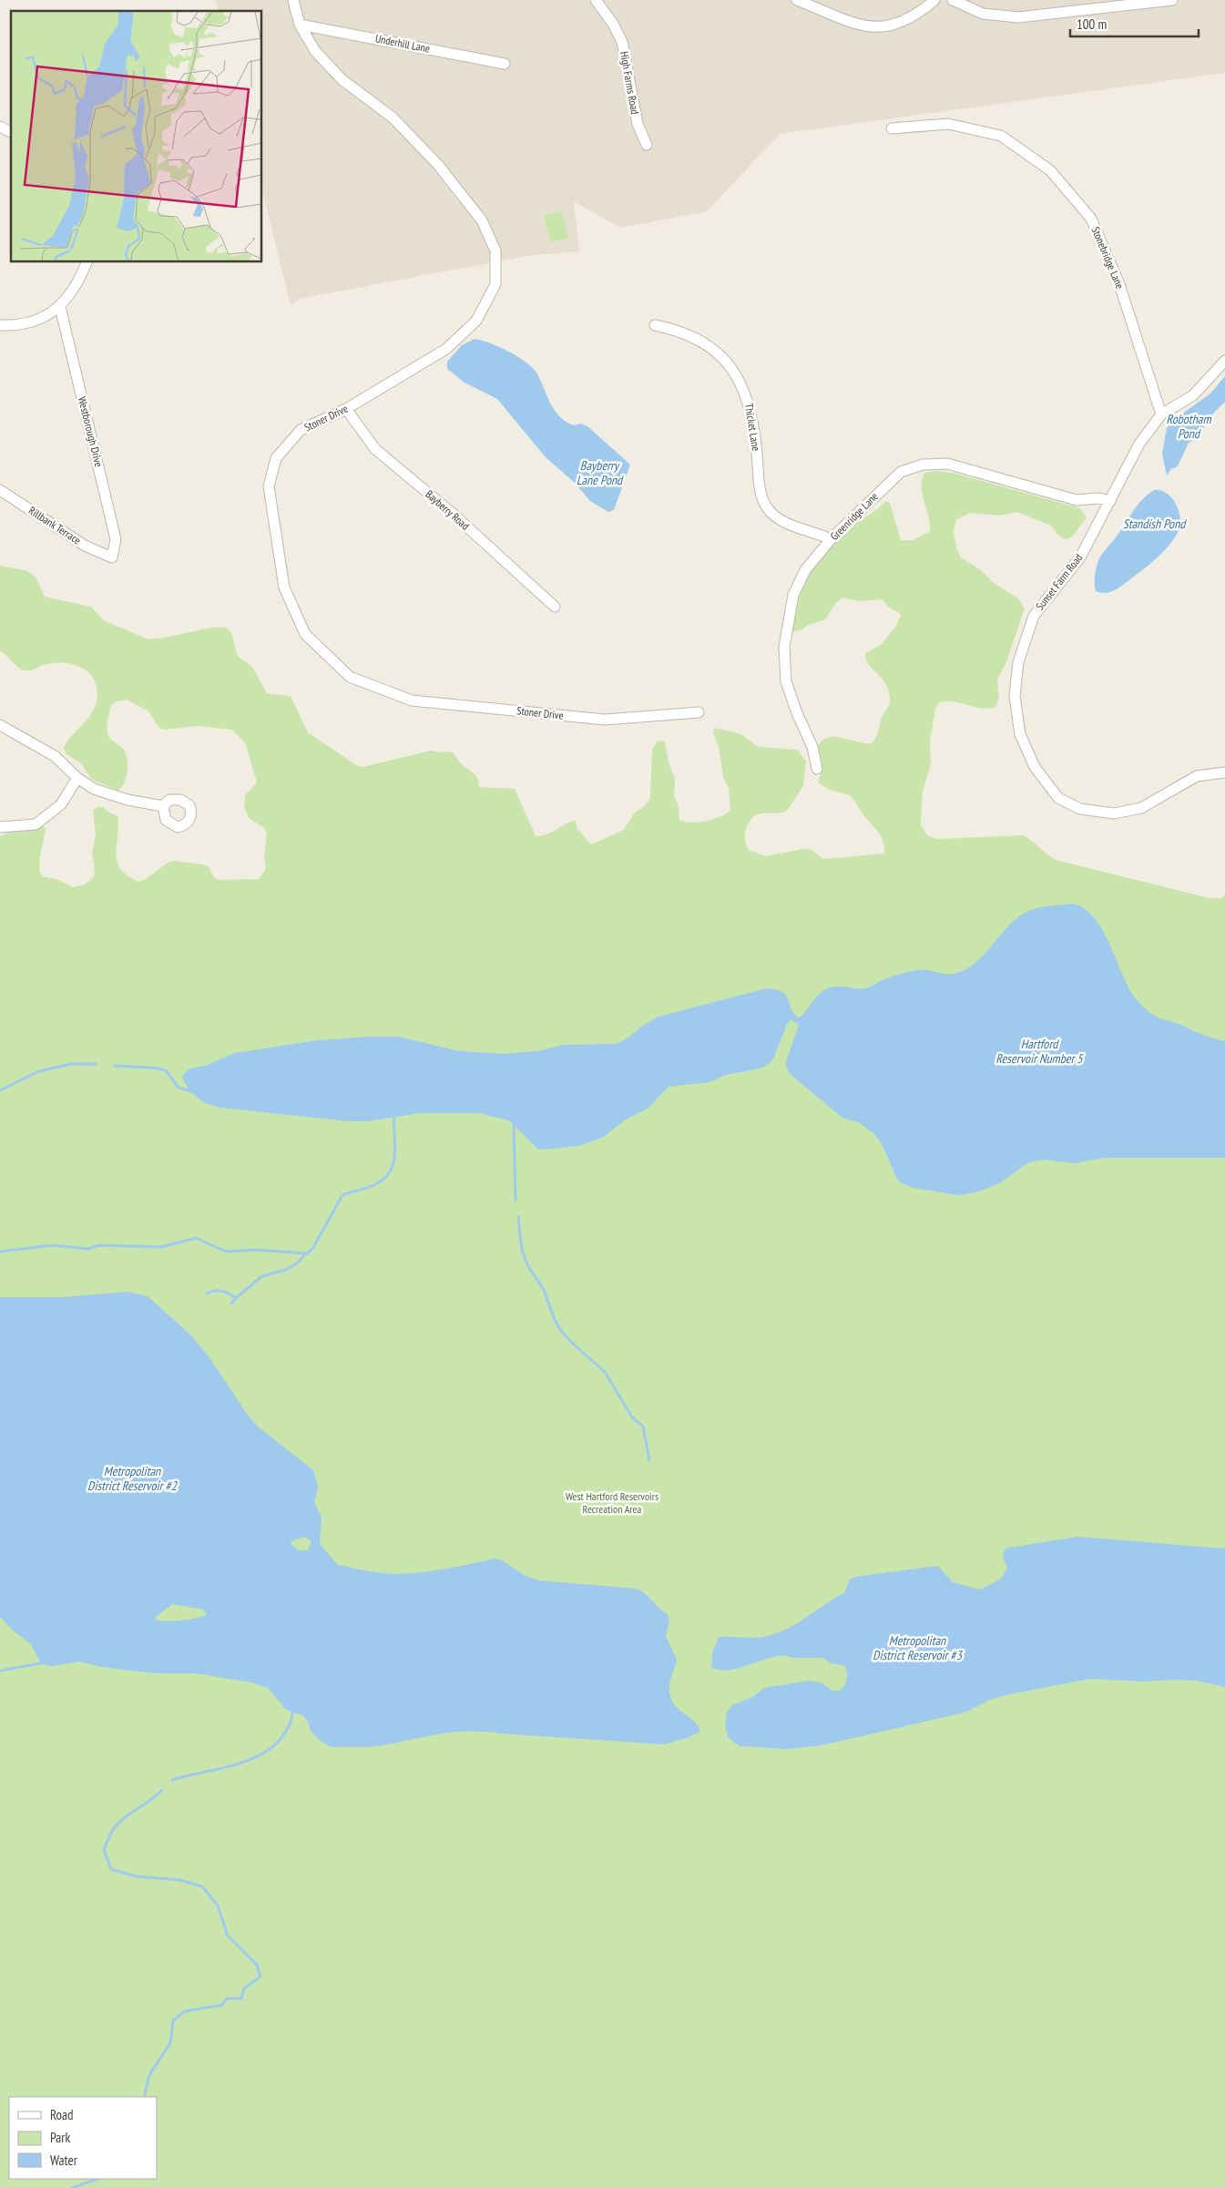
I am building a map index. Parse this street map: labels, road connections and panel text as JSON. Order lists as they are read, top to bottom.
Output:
{
  "streets": {
    "street": [
      "Underhill Lane",
      "High Farms Road",
      "Stonebridge Lane",
      "Stoner Drive",
      "Thicket Lane",
      "Westborough Drive",
      "Bayberry Road",
      "Greenridge Lane",
      "Rillbank Terrace",
      "Sunset Farm Road"
    ]
  },
  "crossings": [
    ["Underhill Lane", "Stoner Drive"],
    ["Stonebridge Lane", "Sunset Farm Road"],
    ["Stoner Drive", "Bayberry Road"],
    ["Thicket Lane", "Greenridge Lane"],
    ["Westborough Drive", "Rillbank Terrace"],
    ["Greenridge Lane", "Sunset Farm Road"]
  ],
  "water": [
    "Robotham Pond",
    "Bayberry Lane Pond",
    "Standish Pond",
    "Hartford Reservoir Number 5",
    "Metropolitan District Reservoir #2",
    "Metropolitan District Reservoir #3"
  ],
  "parks": ["West Hartford Reservoirs Recreation Area"],
  "legend": ["Road", "Park", "Water"],
  "scale_bar": "100 m"
}
